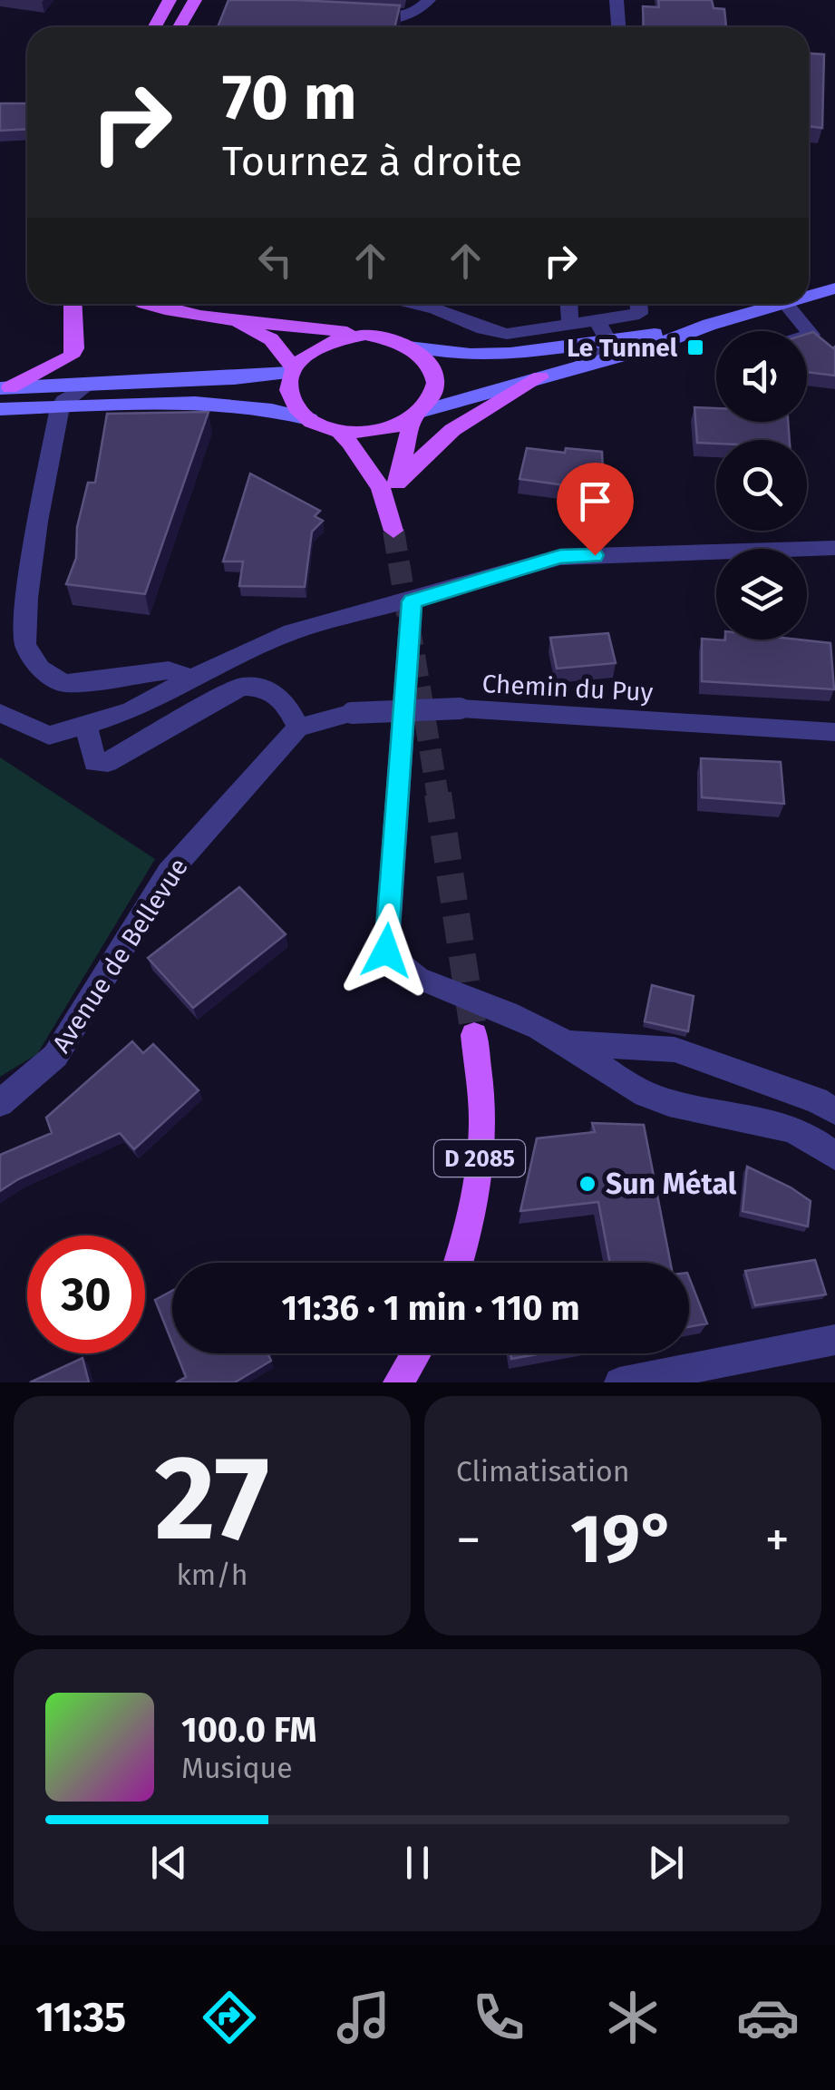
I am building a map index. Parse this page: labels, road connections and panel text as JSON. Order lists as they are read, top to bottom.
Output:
{
  "streets": {
    "main road": ["D 2085"],
    "street": ["Chemin du Puy", "Avenue de Bellevue"]
  },
  "crossings": [
    ["Chemin du Puy", "Avenue de Bellevue"]
  ],
  "places": {
    "transit": ["Le Tunnel"],
    "other": ["Sun Métal"]
  },
  "page": {
    "turn": ["70 m", "Tournez à droite"],
    "limit": "30",
    "trip": "11:36 · 1 min · 110 m",
    "tile": [
      ["27", "km/h"],
      "Climatisation"
    ],
    "heat": ["−", "19°", "+"],
    "song": ["100.0 FM", "Musique"],
    "tabs": "11:35"
  }
}
